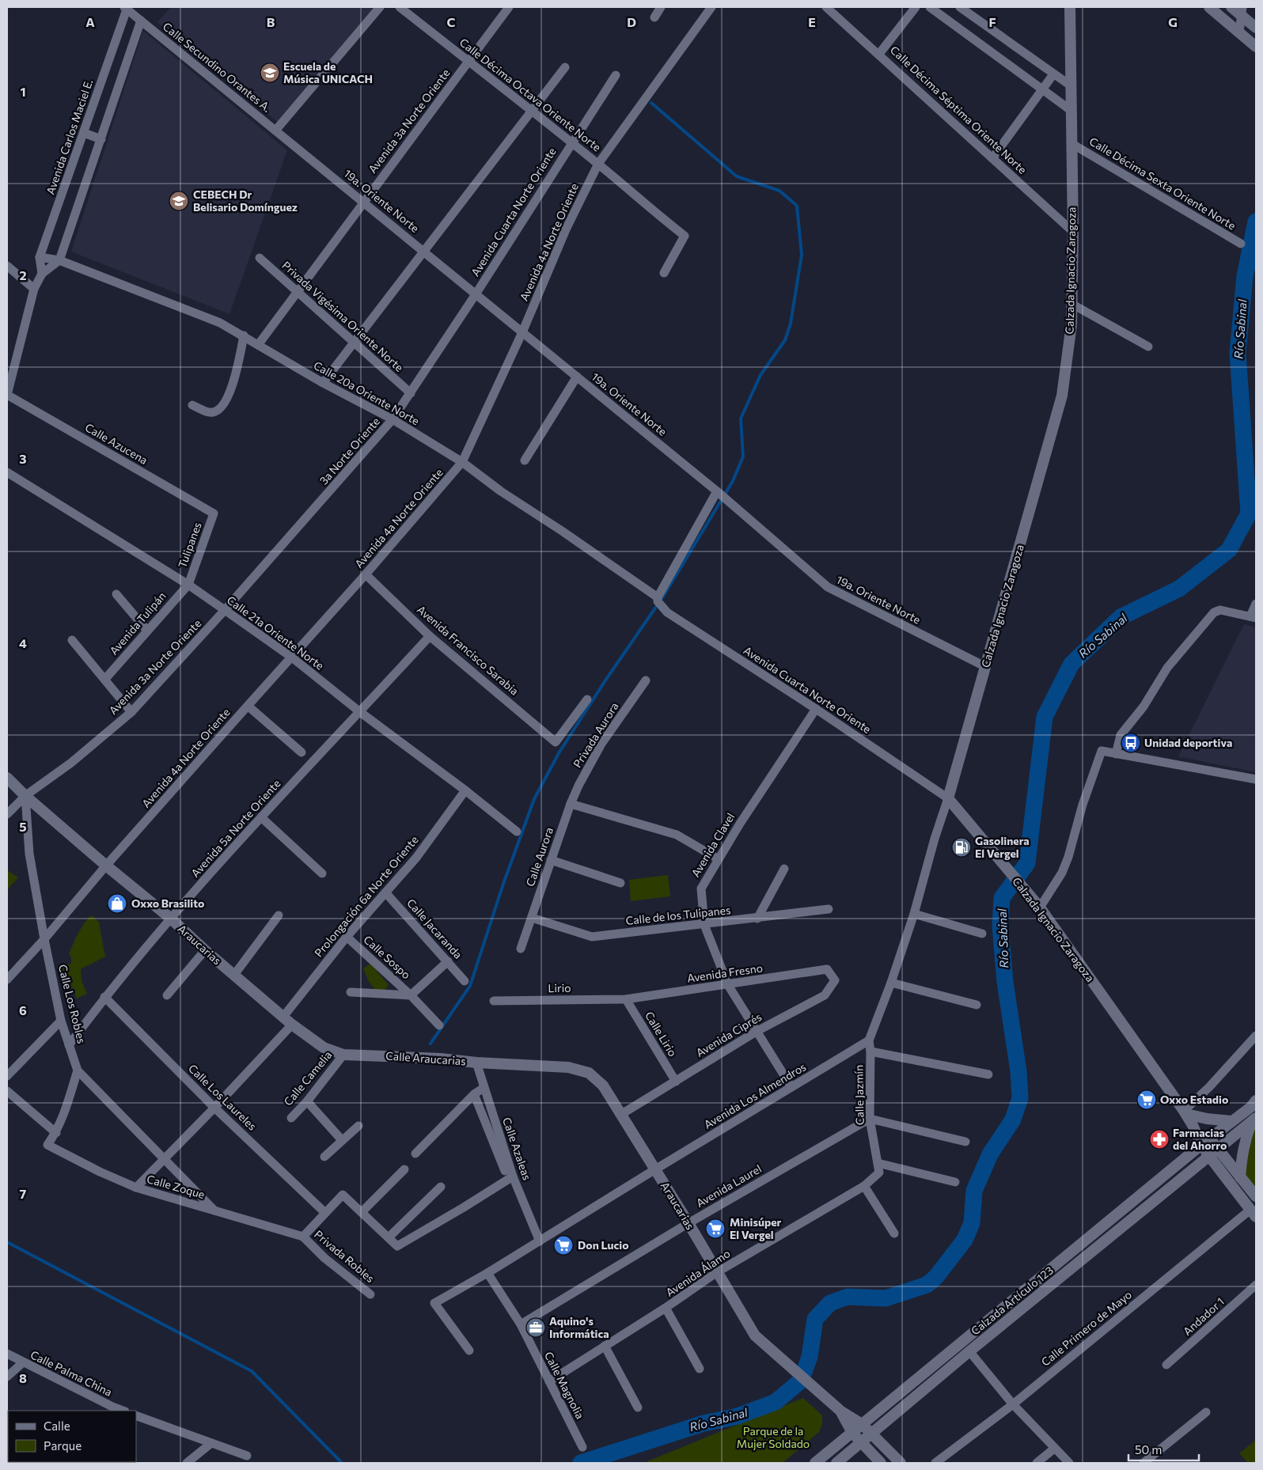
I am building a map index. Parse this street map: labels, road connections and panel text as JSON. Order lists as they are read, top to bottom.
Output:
{
  "streets": {
    "street": [
      "Calle Secundino Orantes A.",
      "Calle Décima Octava Oriente Norte",
      "Calle Décima Séptima Oriente Norte",
      "Avenida 3a Norte Oriente",
      "Avenida Carlos Maciel E.",
      "Calle Décima Sexta Oriente Norte",
      "19a. Oriente Norte",
      "Avenida Cuarta Norte Oriente",
      "Avenida 4a Norte Oriente",
      "Calzada Ignacio Zaragoza",
      "Privada Vigésima Oriente Norte",
      "Calle 20a Oriente Norte",
      "Calle Azucena",
      "3a Norte Oriente",
      "Tulipanes",
      "Avenida Tulipán",
      "Calle 21a Oriente Norte",
      "Avenida Francisco Sarabia",
      "Privada Aurora",
      "Avenida 5a Norte Oriente",
      "Avenida Clavel",
      "Calle Aurora",
      "Prolongación 6a Norte Oriente",
      "Calle de los Tulipanes",
      "Calle Jacaranda",
      "Araucarias",
      "Calle Sospo",
      "Avenida Fresno",
      "Lirio",
      "Calle Los Robles",
      "Calle Lirio",
      "Avenida Ciprés",
      "Calle Araucarias",
      "Calle Camelia",
      "Calle Jazmín",
      "Avenida Los Almendros",
      "Calle Los Laureles",
      "Calle Azaleas",
      "Avenida Laurel",
      "Calle Zoque",
      "Privada Robles",
      "Avenida Álamo",
      "Calzada Artículo 123",
      "Andador 1",
      "Calle Primero de Mayo",
      "Calle Palma China",
      "Calle Magnolia"
    ]
  },
  "crossings": [
    ["Calle Secundino Orantes A.", "Avenida Carlos Maciel E."],
    ["Calle Secundino Orantes A.", "19a. Oriente Norte"],
    ["Calle Décima Octava Oriente Norte", "Avenida 3a Norte Oriente"],
    ["Calle Décima Octava Oriente Norte", "Avenida Cuarta Norte Oriente"],
    ["Calle Décima Octava Oriente Norte", "Avenida 4a Norte Oriente"],
    ["Calle Décima Séptima Oriente Norte", "Calzada Ignacio Zaragoza"],
    ["Avenida 3a Norte Oriente", "19a. Oriente Norte"],
    ["Avenida 3a Norte Oriente", "Privada Vigésima Oriente Norte"],
    ["Avenida 3a Norte Oriente", "Calle 20a Oriente Norte"],
    ["Avenida 3a Norte Oriente", "3a Norte Oriente"],
    ["Avenida 3a Norte Oriente", "Calle 21a Oriente Norte"],
    ["Avenida 3a Norte Oriente", "Araucarias"],
    ["Avenida 3a Norte Oriente", "Calle Los Robles"],
    ["Avenida Carlos Maciel E.", "Calle 20a Oriente Norte"],
    ["Calle Décima Sexta Oriente Norte", "Calzada Ignacio Zaragoza"],
    ["19a. Oriente Norte", "Avenida Cuarta Norte Oriente"],
    ["19a. Oriente Norte", "Avenida 4a Norte Oriente"],
    ["19a. Oriente Norte", "Calzada Ignacio Zaragoza"],
    ["19a. Oriente Norte", "3a Norte Oriente"],
    ["Avenida Cuarta Norte Oriente", "Calzada Ignacio Zaragoza"],
    ["Avenida Cuarta Norte Oriente", "Calle 20a Oriente Norte"],
    ["Avenida Cuarta Norte Oriente", "3a Norte Oriente"],
    ["Avenida Cuarta Norte Oriente", "Avenida Clavel"],
    ["Avenida 4a Norte Oriente", "Calle 20a Oriente Norte"],
    ["Avenida 4a Norte Oriente", "Calle 21a Oriente Norte"],
    ["Avenida 4a Norte Oriente", "Avenida Francisco Sarabia"],
    ["Avenida 4a Norte Oriente", "Araucarias"],
    ["Avenida 4a Norte Oriente", "Calle Los Robles"],
    ["Calzada Ignacio Zaragoza", "Calzada Artículo 123"],
    ["Privada Vigésima Oriente Norte", "3a Norte Oriente"],
    ["Calle 20a Oriente Norte", "3a Norte Oriente"],
    ["Calle Azucena", "Tulipanes"],
    ["3a Norte Oriente", "Calle 21a Oriente Norte"],
    ["Tulipanes", "Avenida Tulipán"],
    ["Tulipanes", "Calle 21a Oriente Norte"],
    ["Avenida Tulipán", "Calle 21a Oriente Norte"],
    ["Calle 21a Oriente Norte", "Avenida 5a Norte Oriente"],
    ["Calle 21a Oriente Norte", "Prolongación 6a Norte Oriente"],
    ["Avenida Francisco Sarabia", "Avenida 5a Norte Oriente"],
    ["Privada Aurora", "Calle Aurora"],
    ["Avenida 5a Norte Oriente", "Araucarias"],
    ["Avenida 5a Norte Oriente", "Calle Los Robles"],
    ["Avenida 5a Norte Oriente", "Calle Los Laureles"],
    ["Avenida Clavel", "Calle de los Tulipanes"],
    ["Avenida Clavel", "Avenida Fresno"],
    ["Avenida Clavel", "Avenida Ciprés"],
    ["Avenida Clavel", "Avenida Los Almendros"],
    ["Calle Aurora", "Calle de los Tulipanes"],
    ["Prolongación 6a Norte Oriente", "Calle Jacaranda"],
    ["Prolongación 6a Norte Oriente", "Araucarias"],
    ["Prolongación 6a Norte Oriente", "Calle Sospo"],
    ["Araucarias", "Calle Los Robles"],
    ["Araucarias", "Avenida Ciprés"],
    ["Araucarias", "Calle Araucarias"],
    ["Araucarias", "Avenida Los Almendros"],
    ["Araucarias", "Avenida Laurel"],
    ["Araucarias", "Avenida Álamo"],
    ["Avenida Fresno", "Lirio"],
    ["Avenida Fresno", "Calle Lirio"],
    ["Avenida Fresno", "Avenida Ciprés"],
    ["Lirio", "Calle Lirio"],
    ["Calle Los Robles", "Calle Zoque"],
    ["Calle Lirio", "Avenida Ciprés"],
    ["Calle Araucarias", "Calle Camelia"],
    ["Calle Araucarias", "Calle Azaleas"],
    ["Calle Jazmín", "Avenida Los Almendros"],
    ["Calle Jazmín", "Avenida Laurel"],
    ["Calle Jazmín", "Avenida Álamo"],
    ["Avenida Los Almendros", "Calle Azaleas"],
    ["Avenida Los Almendros", "Calle Magnolia"],
    ["Avenida Laurel", "Calle Magnolia"],
    ["Calle Zoque", "Privada Robles"],
    ["Avenida Álamo", "Calle Magnolia"]
  ],
  "water": ["Río Sabinal"],
  "parks": ["Parque de la Mujer Soldado"],
  "places": {
    "school or university": ["Escuela de Música UNICACH", "CEBECH Dr Belisario Domínguez"],
    "bus stop": ["Unidad deportiva"],
    "fuel station": ["Gasolinera El Vergel"],
    "shop": ["Oxxo Brasilito"],
    "supermarket": ["Oxxo Estadio", "Minisúper El Vergel", "Don Lucio"],
    "pharmacy": ["Farmacias del Ahorro"],
    "office": ["Aquino's Informática"]
  },
  "legend": ["Calle", "Parque"],
  "scale_bar": "50 m",
  "grid": {
    "columns": [
      "A",
      "B",
      "C",
      "D",
      "E",
      "F",
      "G"
    ],
    "rows": [
      "1",
      "2",
      "3",
      "4",
      "5",
      "6",
      "7",
      "8"
    ]
  }
}
